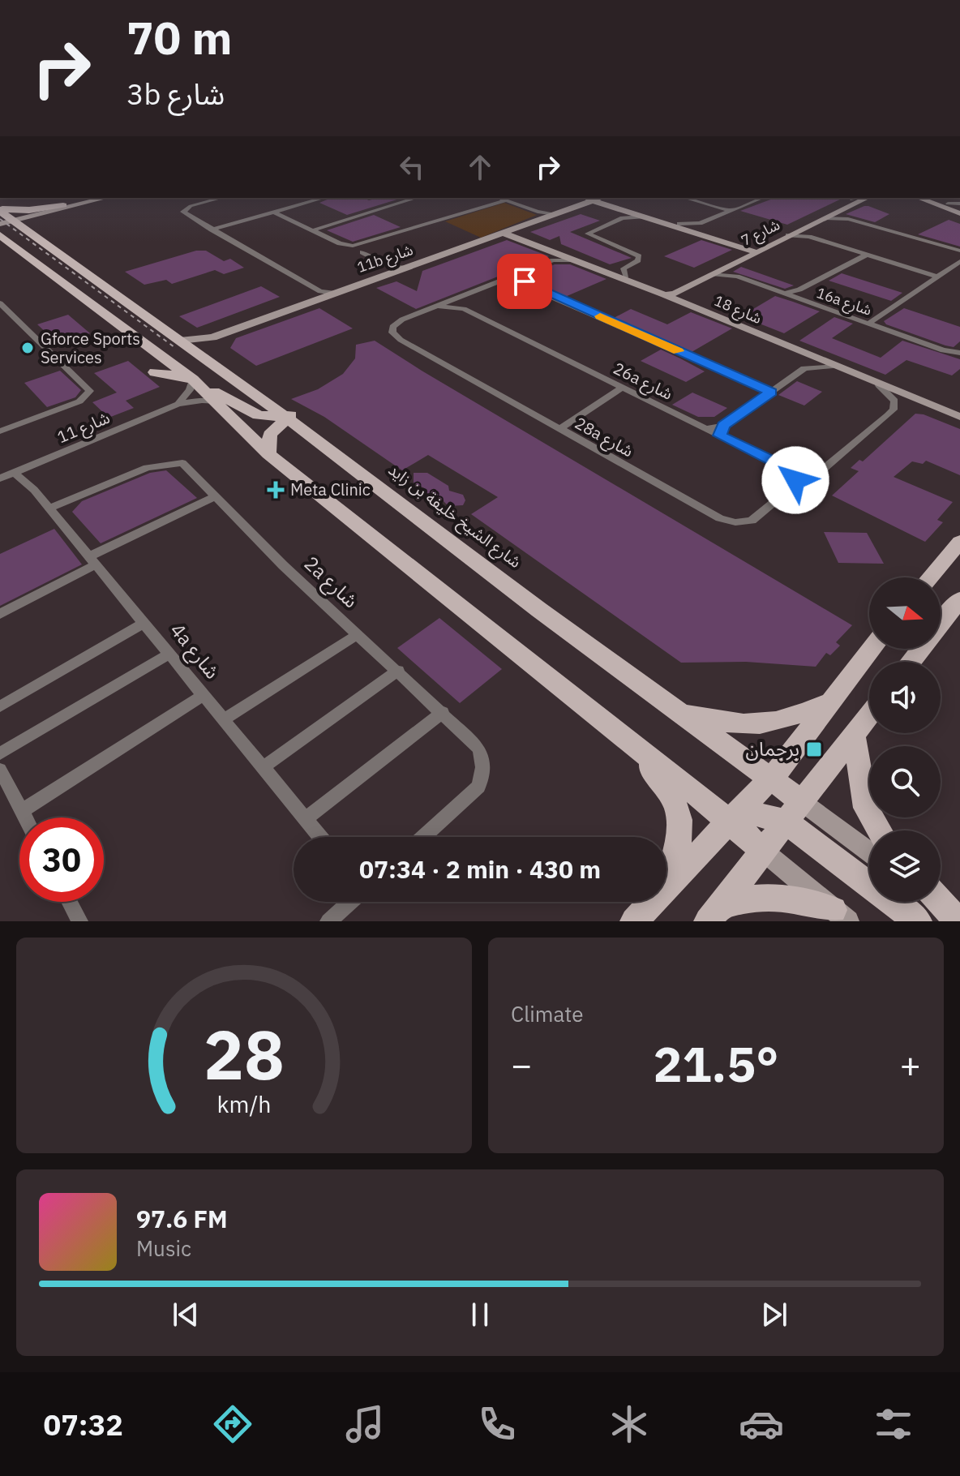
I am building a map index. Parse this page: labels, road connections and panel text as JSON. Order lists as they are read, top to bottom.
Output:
{
  "streets": {
    "main road": ["شارع الشيخ خليفة بن زايد"],
    "street": [
      "شارع 7",
      "11b شارع",
      "16a شارع",
      "شارع 18",
      "26a شارع",
      "شارع 11",
      "28a شارع",
      "2a شارع",
      "4a شارع"
    ]
  },
  "crossings": [
    ["شارع 7", "16a شارع"],
    ["شارع 7", "شارع 18"],
    ["11b شارع", "شارع 18"],
    ["11b شارع", "شارع الشيخ خليفة بن زايد"],
    ["26a شارع", "28a شارع"],
    ["شارع 11", "4a شارع"],
    ["2a شارع", "4a شارع"]
  ],
  "places": {
    "other": ["Gforce Sports Services"],
    "health": ["Meta Clinic"],
    "transit": ["برجمان"]
  },
  "north": "right",
  "page": {
    "turn": ["70 m", "3b شارع"],
    "limit": "30",
    "trip": "07:34 · 2 min · 430 m",
    "tile": "Climate",
    "heat": ["−", "21.5°", "+"],
    "song": ["97.6 FM", "Music"],
    "tabs": "07:32",
    "gauge": ["28", "km/h"]
  }
}
